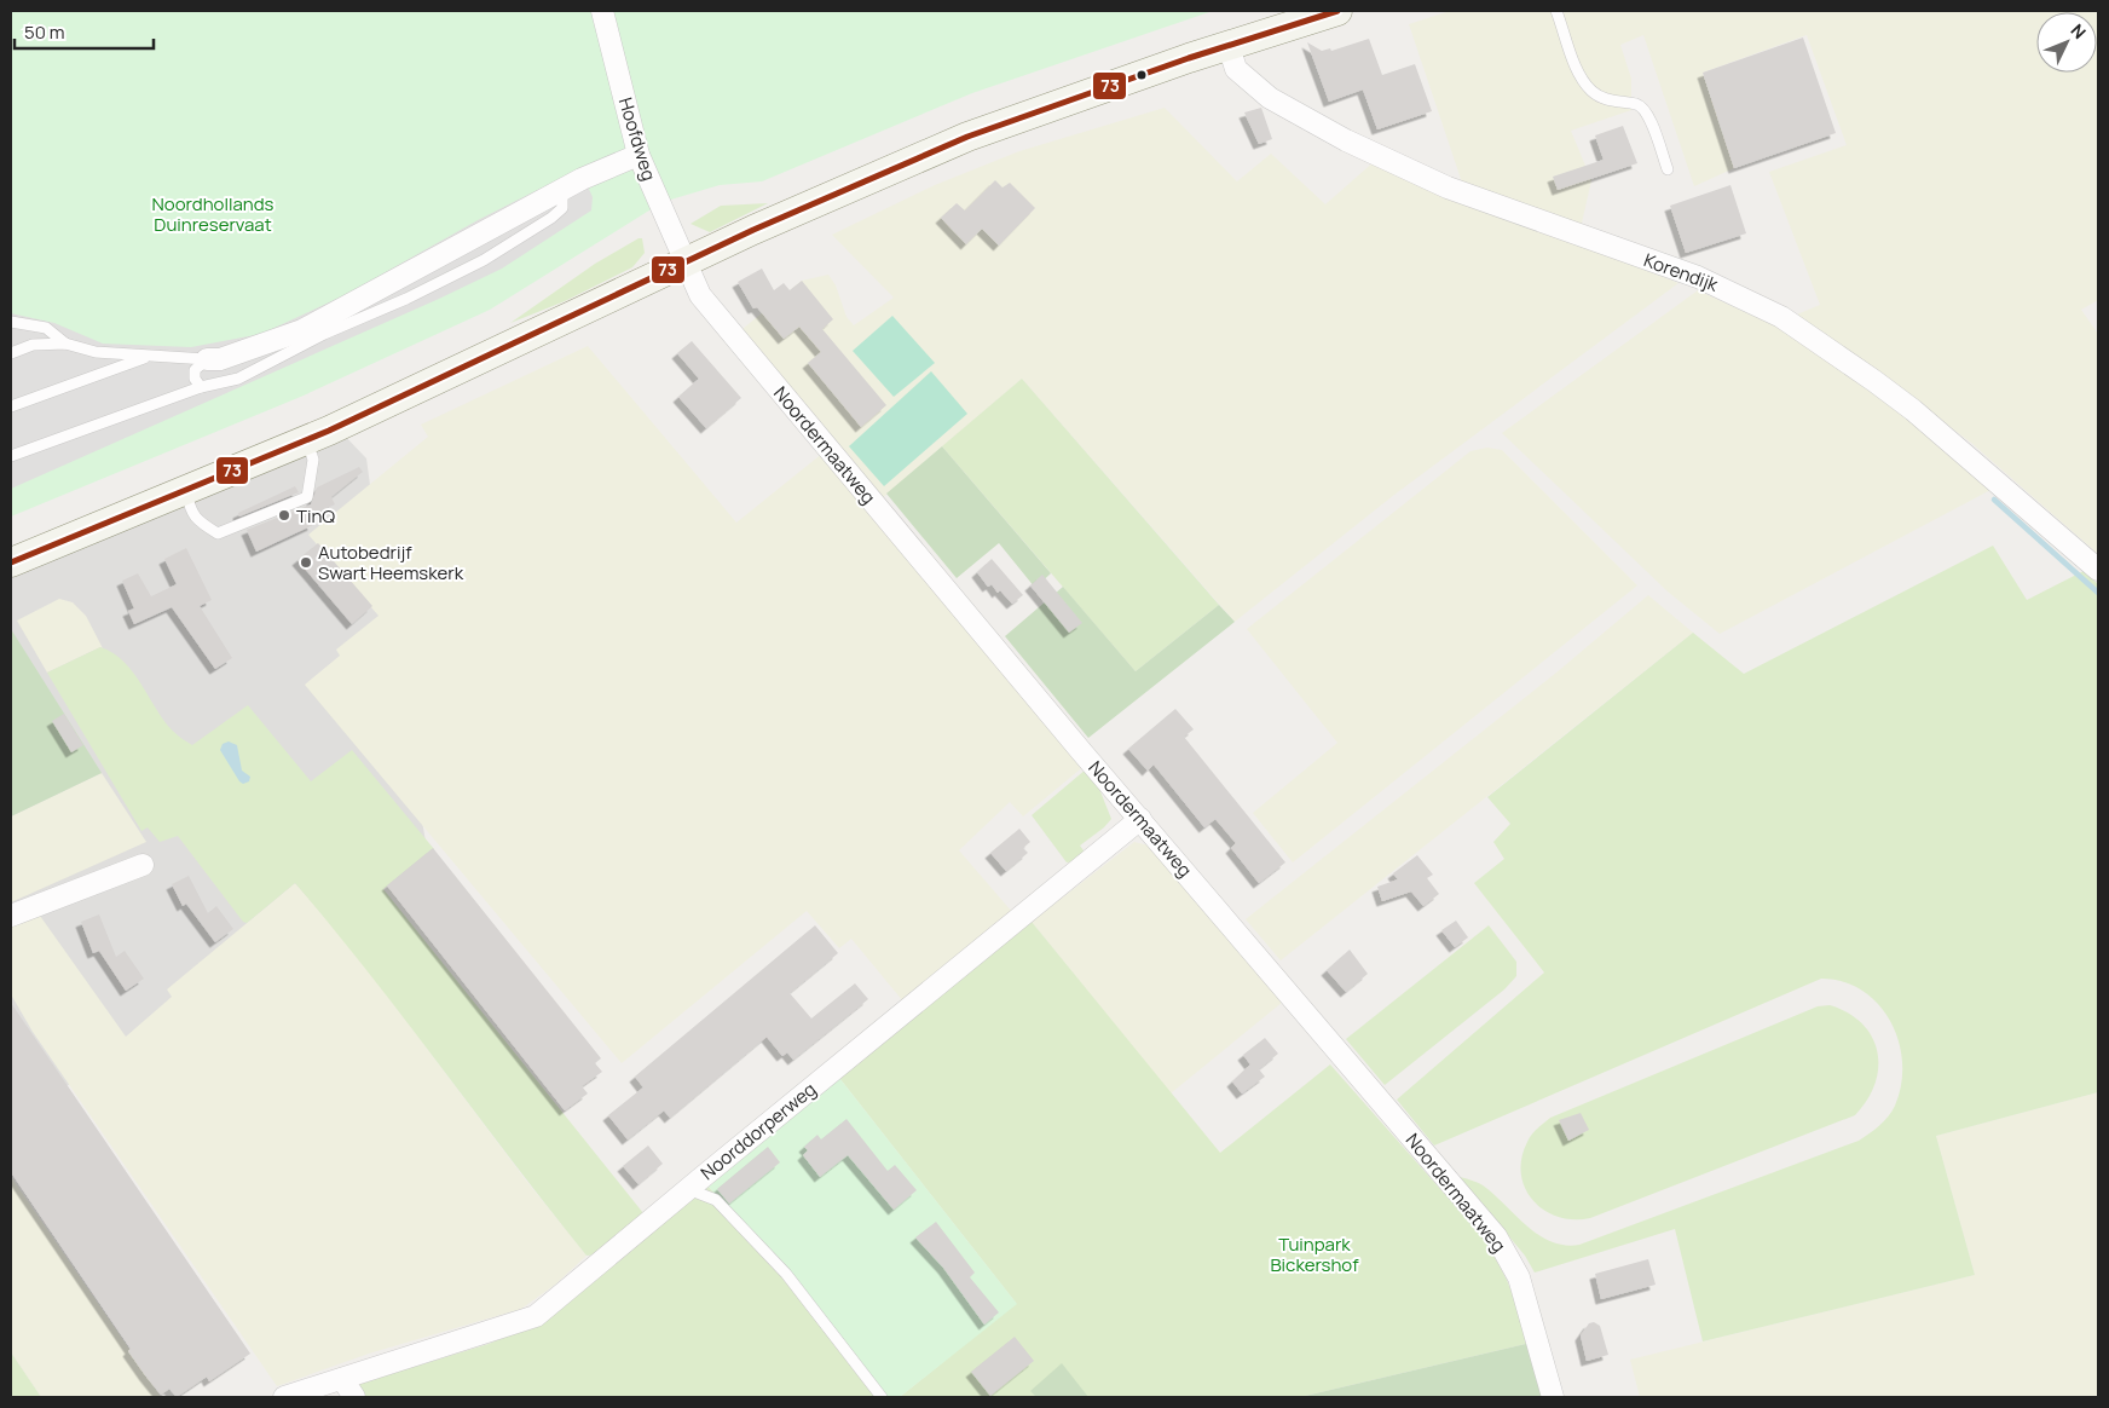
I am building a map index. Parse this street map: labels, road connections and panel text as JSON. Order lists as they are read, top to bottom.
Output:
{
  "streets": {
    "street": [
      "Hoofdweg",
      "Korendijk",
      "Noordermaatweg",
      "Noorddorperweg"
    ]
  },
  "crossings": [
    ["Hoofdweg", "Noordermaatweg"],
    ["Noordermaatweg", "Noorddorperweg"]
  ],
  "parks": ["Noordhollands Duinreservaat", "Tuinpark Bickershof"],
  "places": ["TinQ", "Autobedrijf Swart Heemskerk"],
  "lines": ["transit line 73"],
  "scale_bar": "50 m",
  "north": "top right"
}
